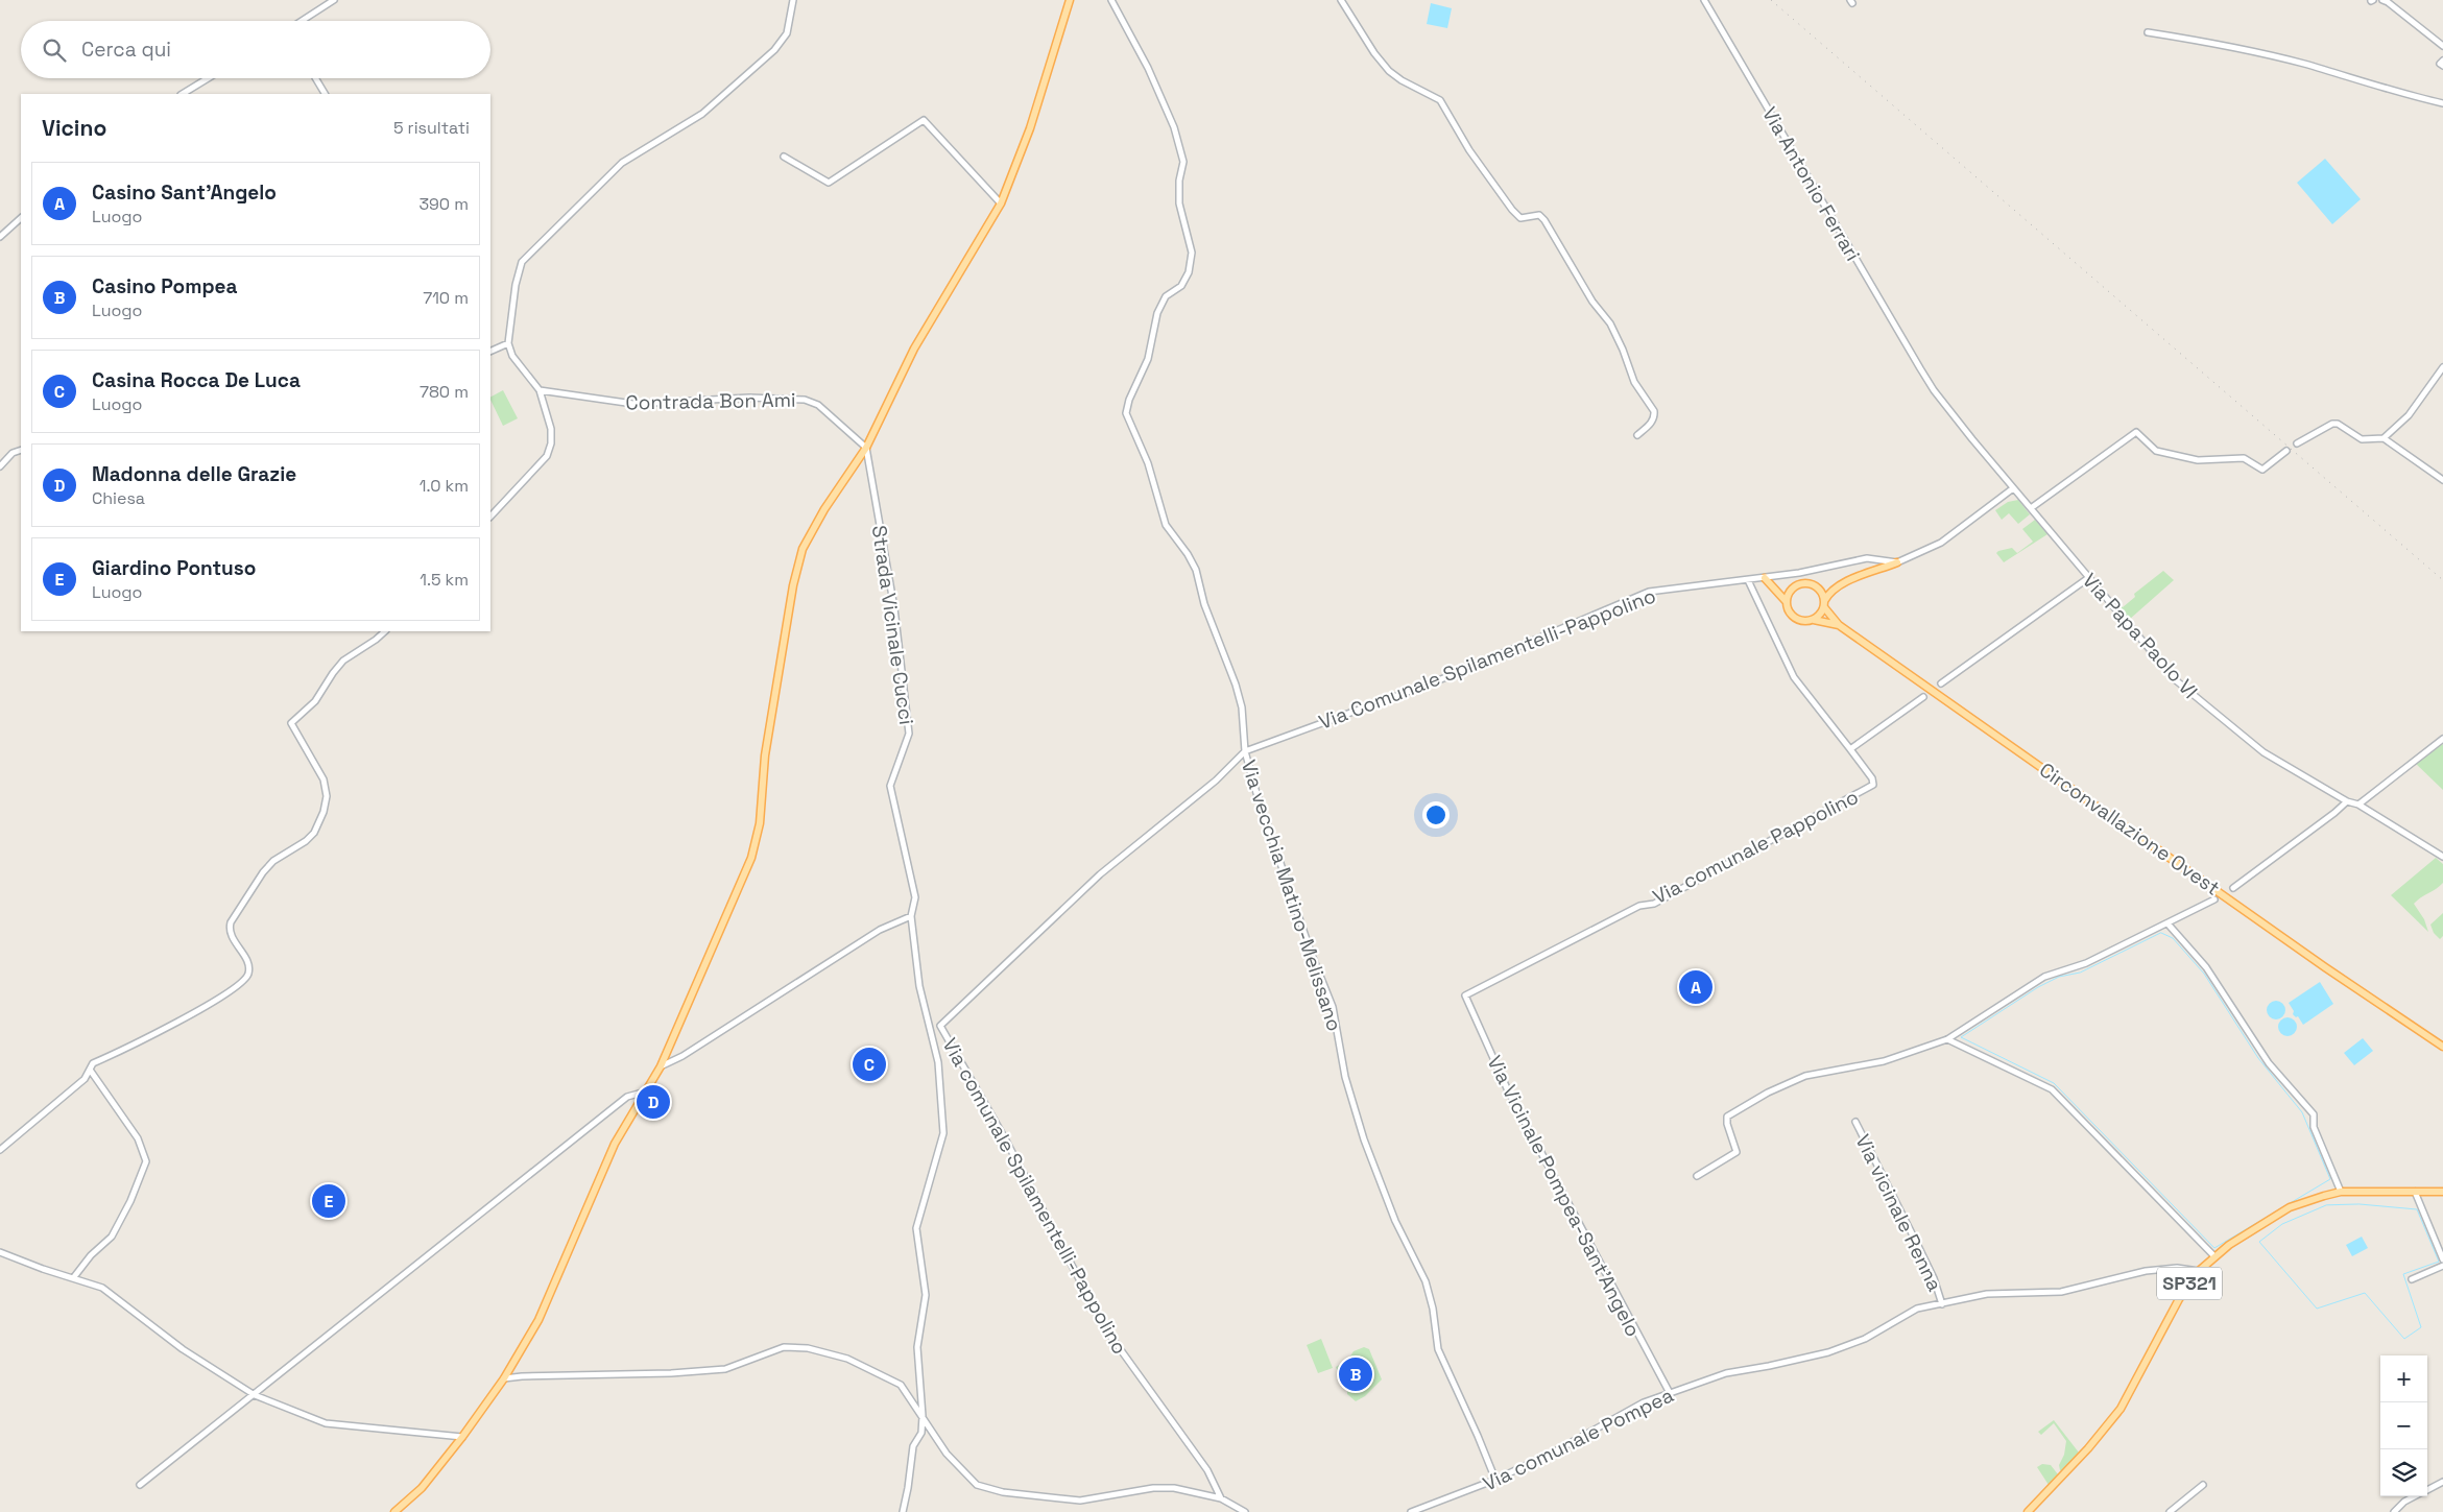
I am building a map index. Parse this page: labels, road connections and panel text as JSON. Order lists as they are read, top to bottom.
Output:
{
  "streets": {
    "main road": ["Circonvallazione Ovest", "SP321"],
    "street": [
      "Via Antonio Ferrari",
      "Contrada Bon Ami",
      "Strada Vicinale Cucci",
      "Via Papa Paolo VI",
      "Via Comunale Spilamentelli-Pappolino",
      "Via comunale Pappolino",
      "Via vecchia Matino-Melissano",
      "Via comunale Spilamentelli-Pappolino",
      "Via Vicinale Pompea-Sant'Angelo",
      "Via vicinale Renna",
      "Via comunale Pompea"
    ]
  },
  "crossings": [
    ["Via Antonio Ferrari", "Via Papa Paolo VI"],
    ["Contrada Bon Ami", "Strada Vicinale Cucci"],
    ["Via Comunale Spilamentelli-Pappolino", "Via vecchia Matino-Melissano"],
    ["Via Comunale Spilamentelli-Pappolino", "Via comunale Spilamentelli-Pappolino"],
    ["Via comunale Pappolino", "Via Vicinale Pompea-Sant'Angelo"],
    ["Via vecchia Matino-Melissano", "Via comunale Spilamentelli-Pappolino"],
    ["Via vecchia Matino-Melissano", "Via comunale Pompea"],
    ["Via Vicinale Pompea-Sant'Angelo", "Via comunale Pompea"],
    ["Via vicinale Renna", "Via comunale Pompea"],
    ["SP321", "Via comunale Pompea"]
  ],
  "page": {
    "search": "Cerca qui",
    "heading": ["Vicino", "5 risultati"],
    "list": [
      {
        "mark": "A",
        "name": "Casino Sant'Angelo",
        "note": "Luogo",
        "value": "390 m"
      },
      {
        "mark": "B",
        "name": "Casino Pompea",
        "note": "Luogo",
        "value": "710 m"
      },
      {
        "mark": "C",
        "name": "Casina Rocca De Luca",
        "note": "Luogo",
        "value": "780 m"
      },
      {
        "mark": "D",
        "name": "Madonna delle Grazie",
        "note": "Chiesa",
        "value": "1.0 km"
      },
      {
        "mark": "E",
        "name": "Giardino Pontuso",
        "note": "Luogo",
        "value": "1.5 km"
      }
    ],
    "pins": [
      "A",
      "C",
      "D",
      "E",
      "B"
    ],
    "map_buttons": ["+", "−"]
  }
}
